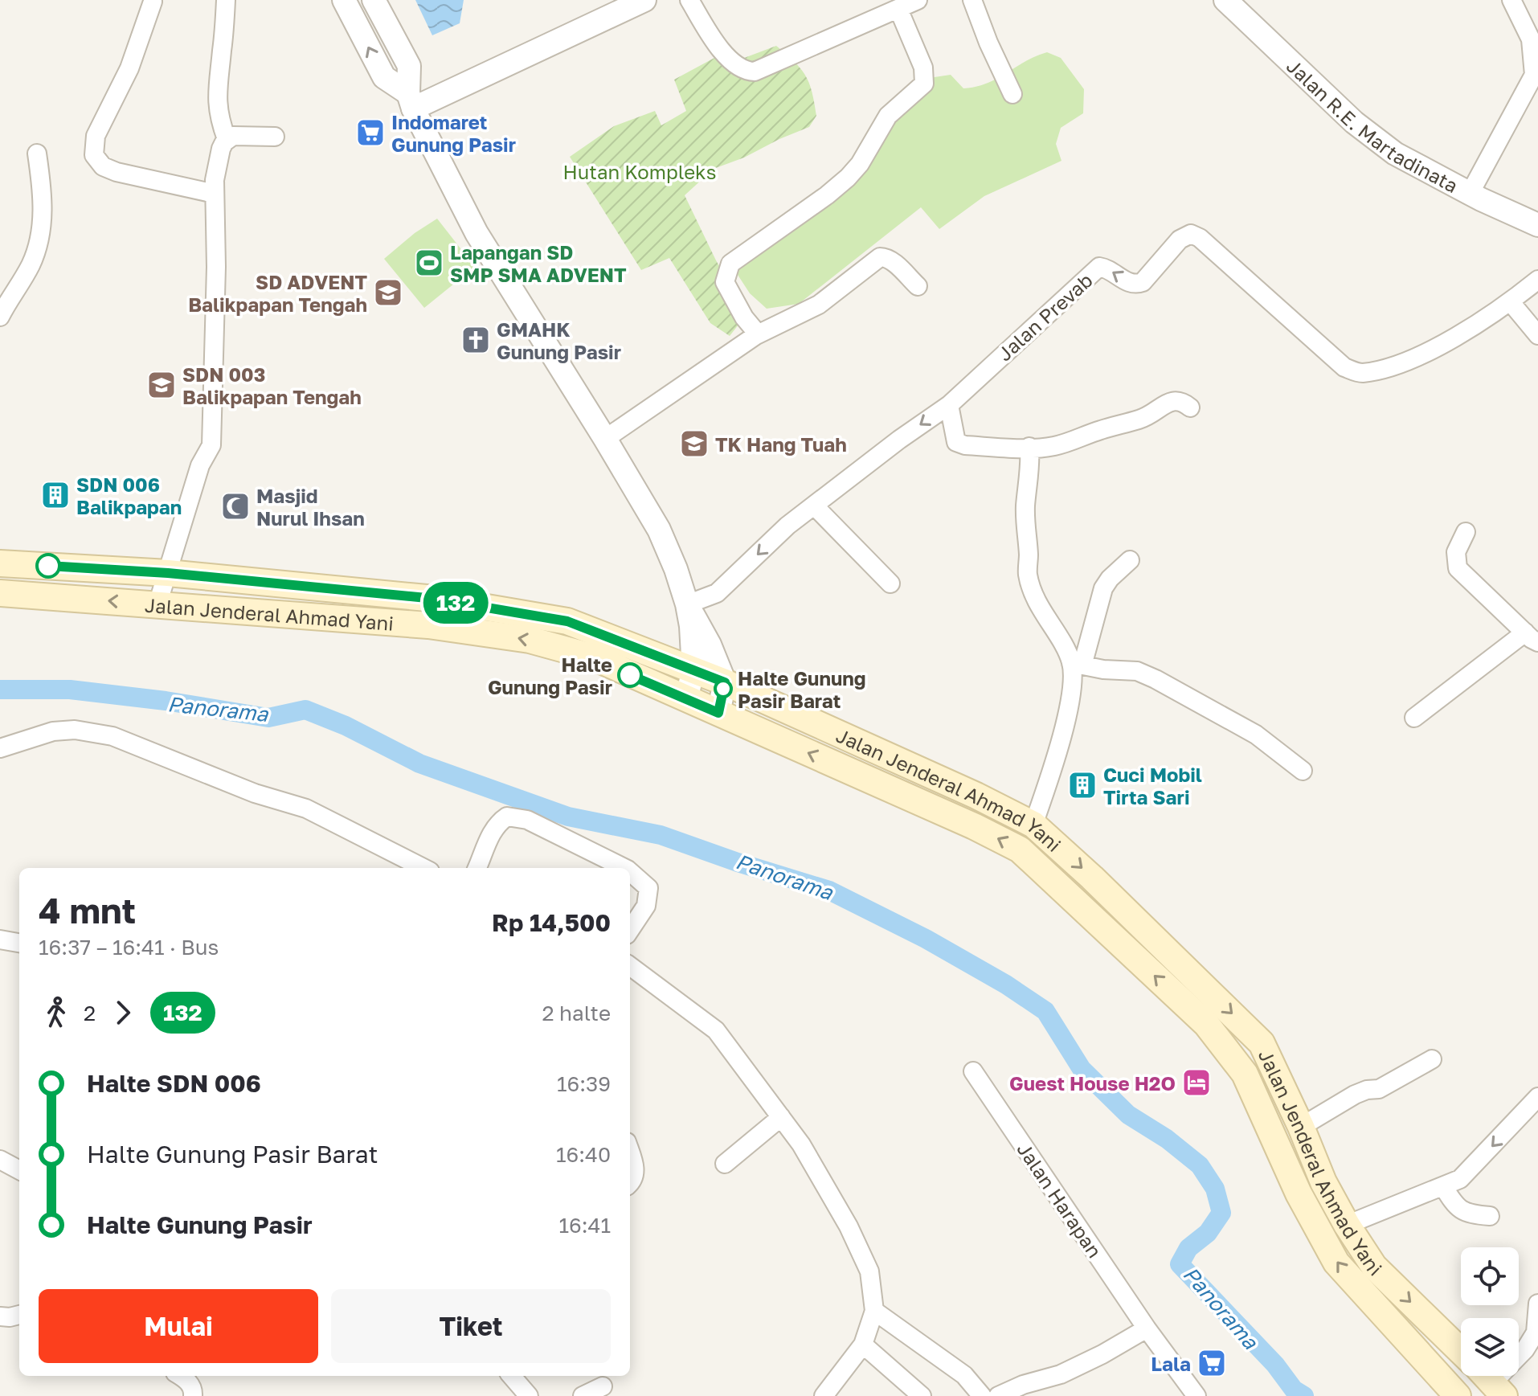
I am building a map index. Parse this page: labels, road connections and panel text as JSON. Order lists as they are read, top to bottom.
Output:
{
  "streets": {
    "main road": ["Jalan Jenderal Ahmad Yani"],
    "street": ["Jalan R.E. Martadinata", "Jalan Prevab", "Jalan Harapan"]
  },
  "one_way": ["Jalan Prevab"],
  "water": ["Panorama"],
  "parks": ["Hutan Kompleks"],
  "places": {
    "supermarket": ["Indomaret Gunung Pasir", "Lala"],
    "sports": ["Lapangan SD SMP SMA ADVENT"],
    "school or university": ["SD ADVENT Balikpapan Tengah", "SDN 003 Balikpapan Tengah", "TK Hang Tuah"],
    "church": ["GMAHK Gunung Pasir"],
    "building": ["SDN 006 Balikpapan", "Cuci Mobil Tirta Sari"],
    "mosque": ["Masjid Nurul Ihsan"],
    "other": ["Halte Gunung Pasir", "Halte Gunung Pasir Barat"],
    "hotel": ["Guest House H2O"]
  },
  "lines": ["bus line 132"],
  "page": {
    "on_map": "132",
    "heading": ["4 mnt", "16:37 – 16:41 · Bus", "Rp 14,500"],
    "legs": ["2", "132", "2 halte"],
    "list": [
      {
        "name": "Halte SDN 006",
        "value": "16:39"
      },
      {
        "name": "Halte Gunung Pasir Barat",
        "value": "16:40"
      },
      {
        "name": "Halte Gunung Pasir",
        "value": "16:41"
      }
    ],
    "buttons": ["Mulai", "Tiket"]
  }
}
